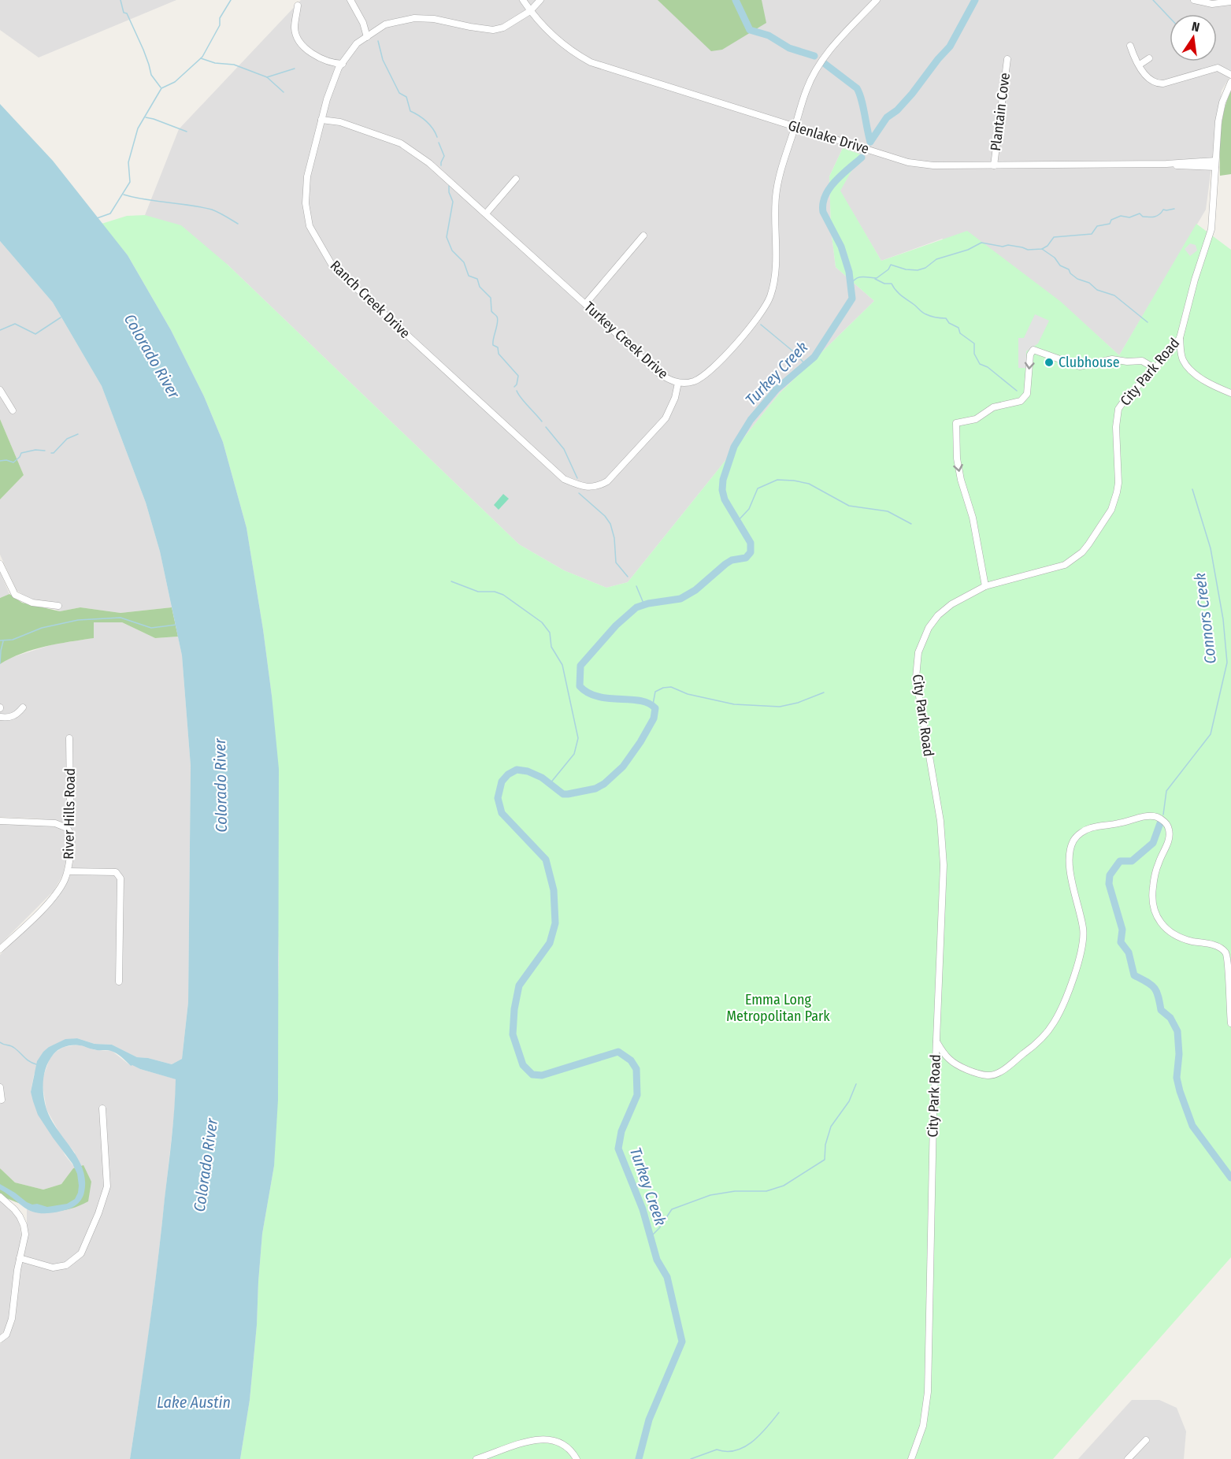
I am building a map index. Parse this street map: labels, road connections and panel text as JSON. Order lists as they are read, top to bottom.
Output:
{
  "streets": {
    "street": [
      "Plantain Cove",
      "Glenlake Drive",
      "Ranch Creek Drive",
      "Turkey Creek Drive",
      "City Park Road",
      "River Hills Road"
    ]
  },
  "crossings": [
    ["Plantain Cove", "Glenlake Drive"],
    ["Glenlake Drive", "Ranch Creek Drive"],
    ["Glenlake Drive", "Turkey Creek Drive"],
    ["Glenlake Drive", "City Park Road"],
    ["Ranch Creek Drive", "Turkey Creek Drive"]
  ],
  "water": [
    "Colorado River",
    "Turkey Creek",
    "Connors Creek",
    "Lake Austin"
  ],
  "parks": ["Emma Long Metropolitan Park"],
  "places": ["Clubhouse"],
  "north": "top"
}
